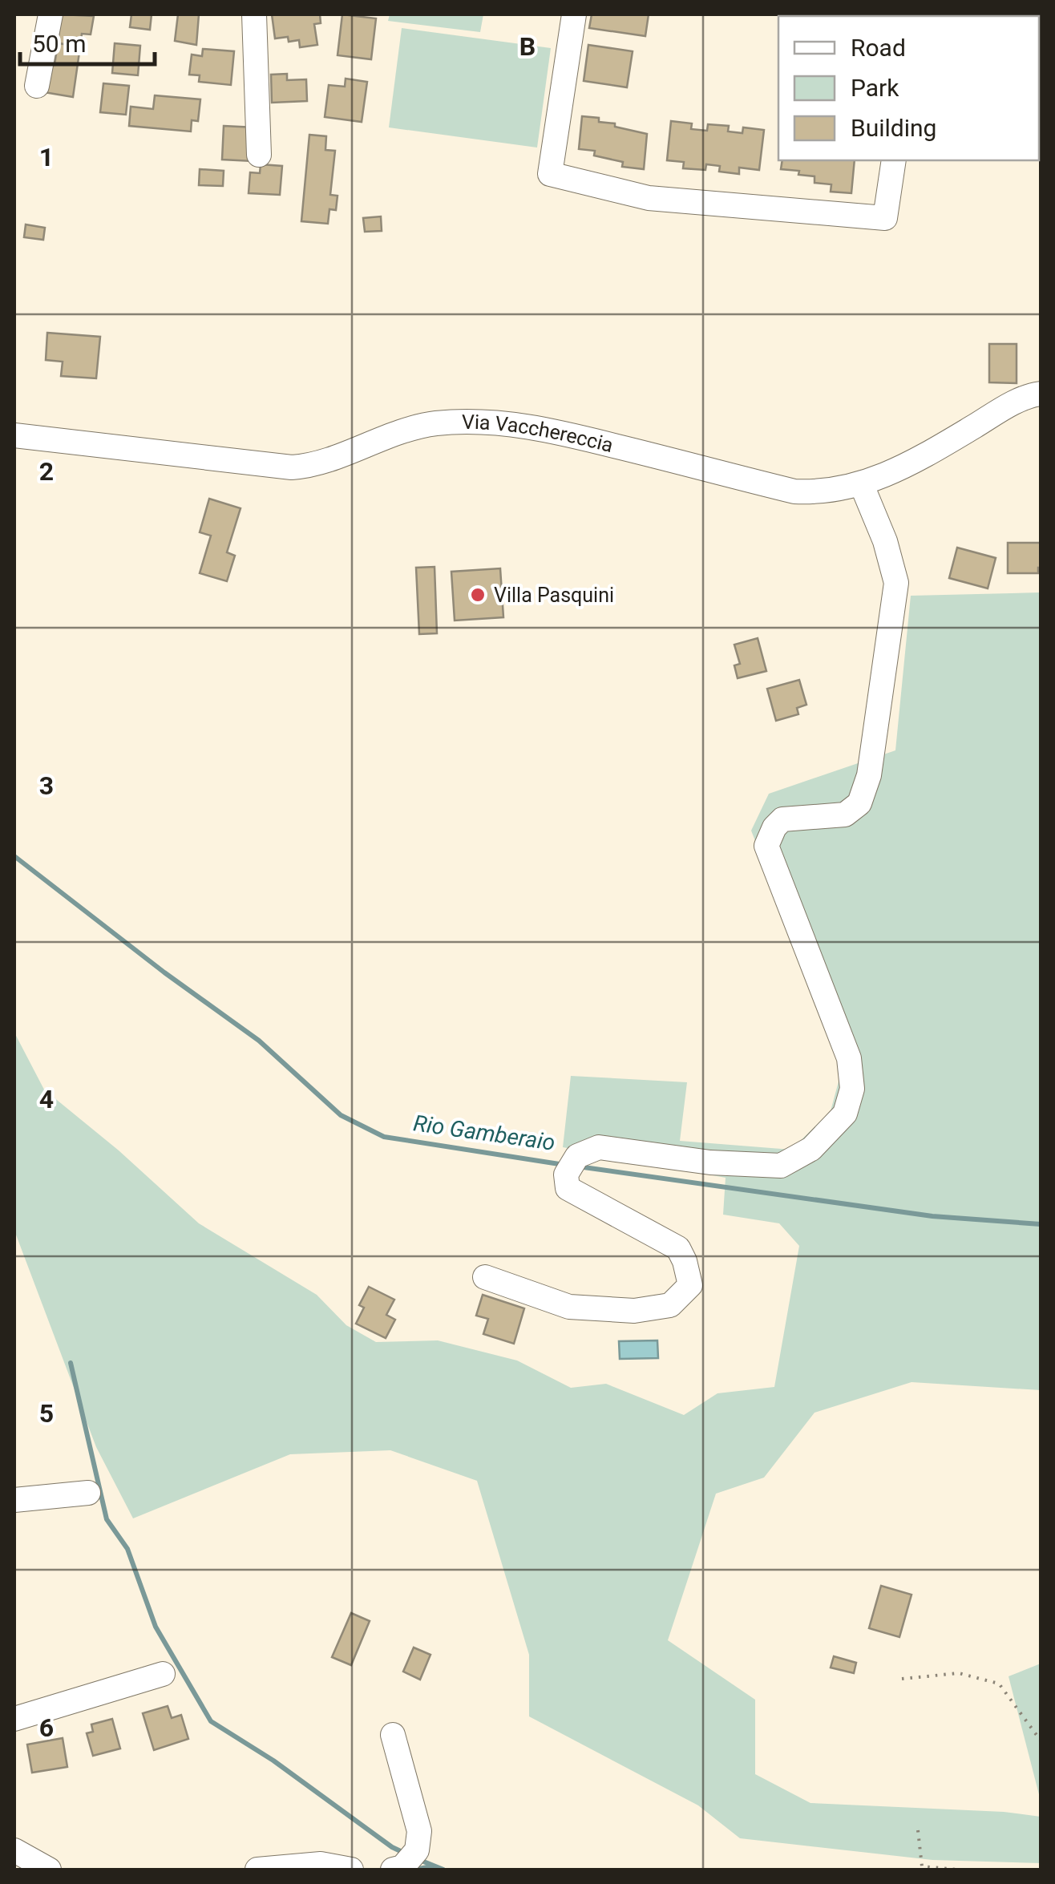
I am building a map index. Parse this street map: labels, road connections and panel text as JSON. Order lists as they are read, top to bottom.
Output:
{
  "streets": {
    "street": ["Via Vacchereccia"]
  },
  "water": ["Rio Gamberaio"],
  "places": ["Villa Pasquini"],
  "legend": ["Road", "Park", "Building"],
  "scale_bar": "50 m",
  "grid": {
    "columns": ["B"],
    "rows": [
      "1",
      "2",
      "3",
      "4",
      "5",
      "6"
    ]
  }
}
